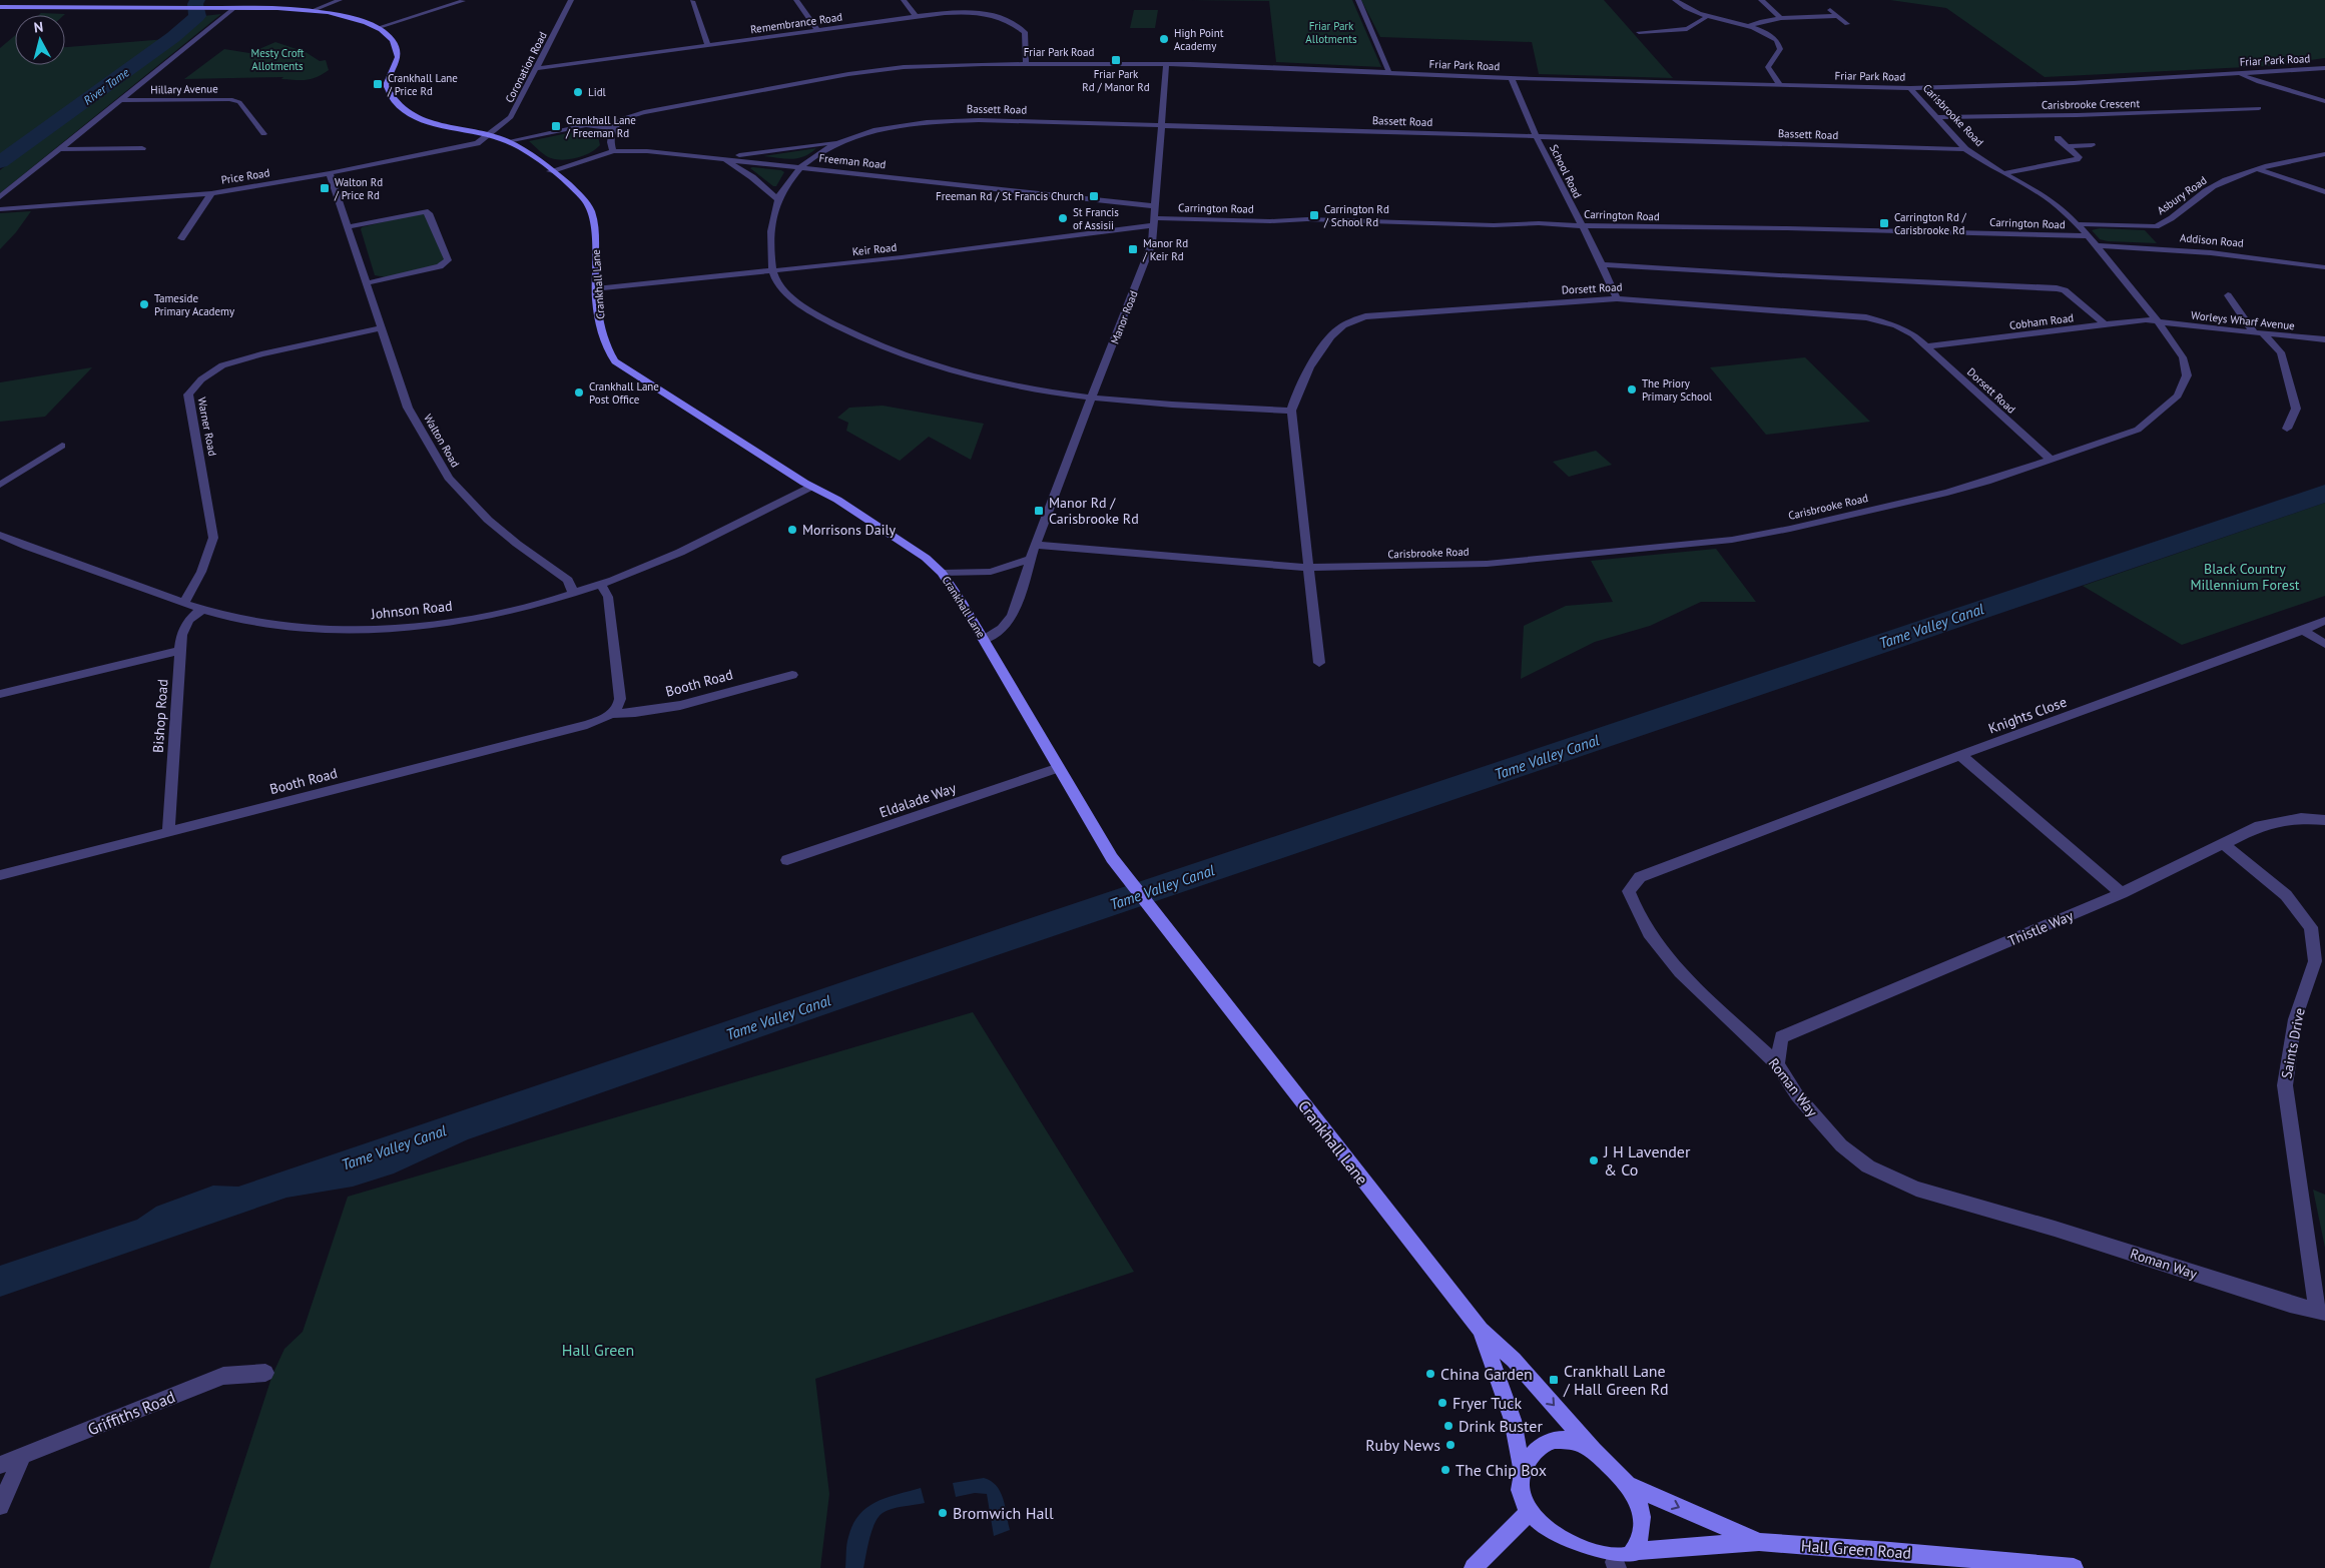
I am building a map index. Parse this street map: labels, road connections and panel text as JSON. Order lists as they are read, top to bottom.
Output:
{
  "streets": {
    "street": [
      "Remembrance Road",
      "Friar Park Road",
      "Coronation Road",
      "Hillary Avenue",
      "Carisbrooke Crescent",
      "Bassett Road",
      "Carisbrooke Road",
      "Freeman Road",
      "School Road",
      "Price Road",
      "Asbury Road",
      "Carrington Road",
      "Addison Road",
      "Keir Road",
      "Crankhall Lane",
      "Dorsett Road",
      "Manor Road",
      "Worleys Wharf Avenue",
      "Cobham Road",
      "Warner Road",
      "Walton Road",
      "Johnson Road",
      "Booth Road",
      "Knights Close",
      "Bishop Road",
      "Eldalade Way",
      "Thistle Way",
      "Saints Drive",
      "Roman Way",
      "Griffiths Road",
      "Hall Green Road"
    ]
  },
  "crossings": [
    ["Remembrance Road", "Friar Park Road"],
    ["Remembrance Road", "Coronation Road"],
    ["Friar Park Road", "Carisbrooke Road"],
    ["Friar Park Road", "School Road"],
    ["Friar Park Road", "Manor Road"],
    ["Coronation Road", "Price Road"],
    ["Coronation Road", "Crankhall Lane"],
    ["Carisbrooke Crescent", "Carisbrooke Road"],
    ["Bassett Road", "Carisbrooke Road"],
    ["Bassett Road", "Freeman Road"],
    ["Bassett Road", "School Road"],
    ["Bassett Road", "Keir Road"],
    ["Bassett Road", "Manor Road"],
    ["Carisbrooke Road", "Asbury Road"],
    ["Carisbrooke Road", "Carrington Road"],
    ["Carisbrooke Road", "Addison Road"],
    ["Carisbrooke Road", "Dorsett Road"],
    ["Carisbrooke Road", "Manor Road"],
    ["Carisbrooke Road", "Worleys Wharf Avenue"],
    ["Carisbrooke Road", "Cobham Road"],
    ["Freeman Road", "Crankhall Lane"],
    ["Freeman Road", "Manor Road"],
    ["School Road", "Carrington Road"],
    ["School Road", "Dorsett Road"],
    ["Price Road", "Crankhall Lane"],
    ["Price Road", "Walton Road"],
    ["Carrington Road", "Keir Road"],
    ["Carrington Road", "Manor Road"],
    ["Keir Road", "Crankhall Lane"],
    ["Keir Road", "Manor Road"],
    ["Crankhall Lane", "Manor Road"],
    ["Crankhall Lane", "Johnson Road"],
    ["Crankhall Lane", "Eldalade Way"],
    ["Crankhall Lane", "Hall Green Road"],
    ["Dorsett Road", "Cobham Road"],
    ["Worleys Wharf Avenue", "Cobham Road"],
    ["Warner Road", "Walton Road"],
    ["Warner Road", "Johnson Road"],
    ["Walton Road", "Johnson Road"],
    ["Johnson Road", "Bishop Road"],
    ["Booth Road", "Bishop Road"],
    ["Knights Close", "Roman Way"],
    ["Thistle Way", "Saints Drive"],
    ["Thistle Way", "Roman Way"],
    ["Saints Drive", "Roman Way"]
  ],
  "water": ["River Tame", "Tame Valley Canal"],
  "parks": [
    "Friar Park Allotments",
    "Mesty Croft Allotments",
    "Black Country Millennium Forest",
    "Hall Green"
  ],
  "places": {
    "other": [
      "High Point Academy",
      "Lidl",
      "St Francis of Assisii",
      "Tameside Primary Academy",
      "The Priory Primary School",
      "Crankhall Lane Post Office",
      "Morrisons Daily",
      "J H Lavender & Co",
      "China Garden",
      "Fryer Tuck",
      "Drink Buster",
      "Ruby News",
      "The Chip Box",
      "Bromwich Hall"
    ],
    "transit": [
      "Friar Park Rd / Manor Rd",
      "Crankhall Lane / Price Rd",
      "Crankhall Lane / Freeman Rd",
      "Walton Rd / Price Rd",
      "Freeman Rd / St Francis Church",
      "Carrington Rd / School Rd",
      "Carrington Rd / Carisbrooke Rd",
      "Manor Rd / Keir Rd",
      "Manor Rd / Carisbrooke Rd",
      "Crankhall Lane / Hall Green Rd"
    ]
  },
  "north": "top"
}
